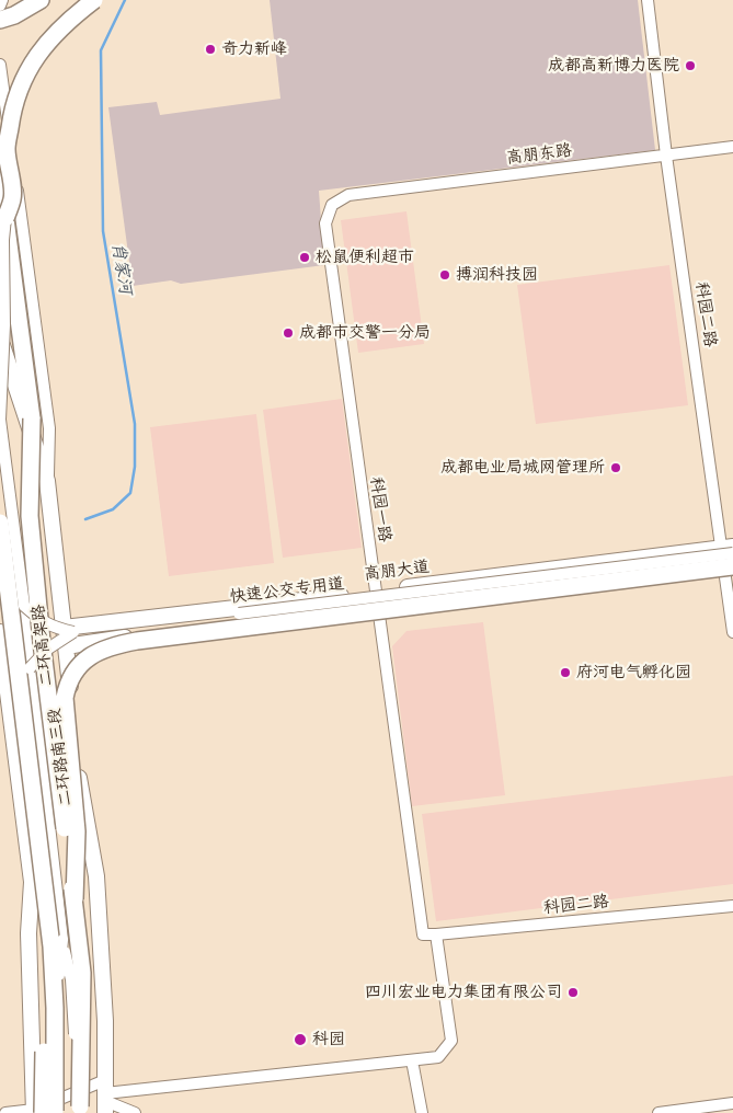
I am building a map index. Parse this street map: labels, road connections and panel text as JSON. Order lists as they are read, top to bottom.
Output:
{
  "streets": {
    "highway": ["二环高架路"],
    "main road": ["高朋大道", "二环路南三段"],
    "street": [
      "高朋东路",
      "科园二路",
      "科园一路",
      "快速公交专用道"
    ]
  },
  "crossings": [
    ["高朋东路", "科园二路"],
    ["高朋东路", "科园一路"],
    ["科园二路", "科园一路"],
    ["科园二路", "高朋大道"],
    ["科园二路", "快速公交专用道"],
    ["科园一路", "高朋大道"],
    ["高朋大道", "快速公交专用道"],
    ["高朋大道", "二环路南三段"],
    ["快速公交专用道", "二环路南三段"]
  ],
  "water": ["肖家河"],
  "places": [
    "奇力新峰",
    "成都高新博力医院",
    "松鼠便利超市",
    "搏润科技园",
    "成都市交警一分局",
    "成都电业局城网管理所",
    "府河电气孵化园",
    "四川宏业电力集团有限公司",
    "科园"
  ]
}
